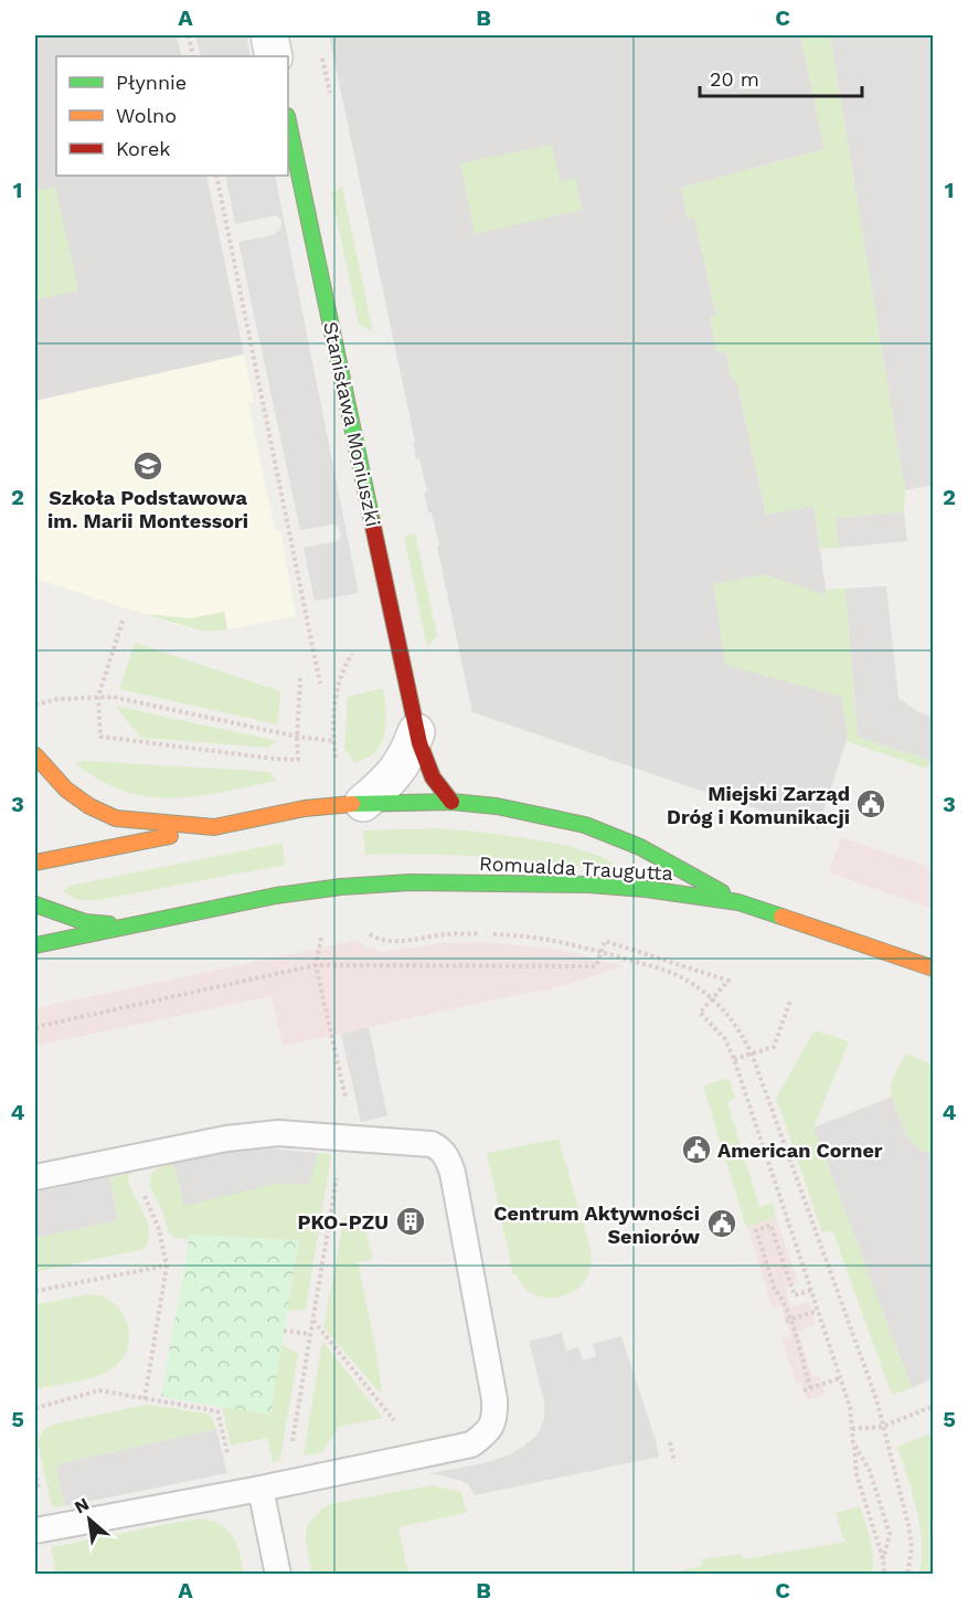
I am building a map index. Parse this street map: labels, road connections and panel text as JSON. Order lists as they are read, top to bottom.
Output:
{
  "streets": {
    "street": ["Stanisława Moniuszki", "Romualda Traugutta"]
  },
  "crossings": [
    ["Stanisława Moniuszki", "Romualda Traugutta"]
  ],
  "places": {
    "school or university": ["Szkoła Podstawowa im. Marii Montessori"],
    "public building": ["Miejski Zarząd Dróg i Komunikacji", "American Corner", "Centrum Aktywności Seniorów"],
    "building": ["PKO-PZU"]
  },
  "legend": ["Płynnie", "Wolno", "Korek"],
  "scale_bar": "20 m",
  "north": "top left",
  "grid": {
    "columns": ["A", "B", "C"],
    "rows": [
      "1",
      "2",
      "3",
      "4",
      "5"
    ]
  }
}
